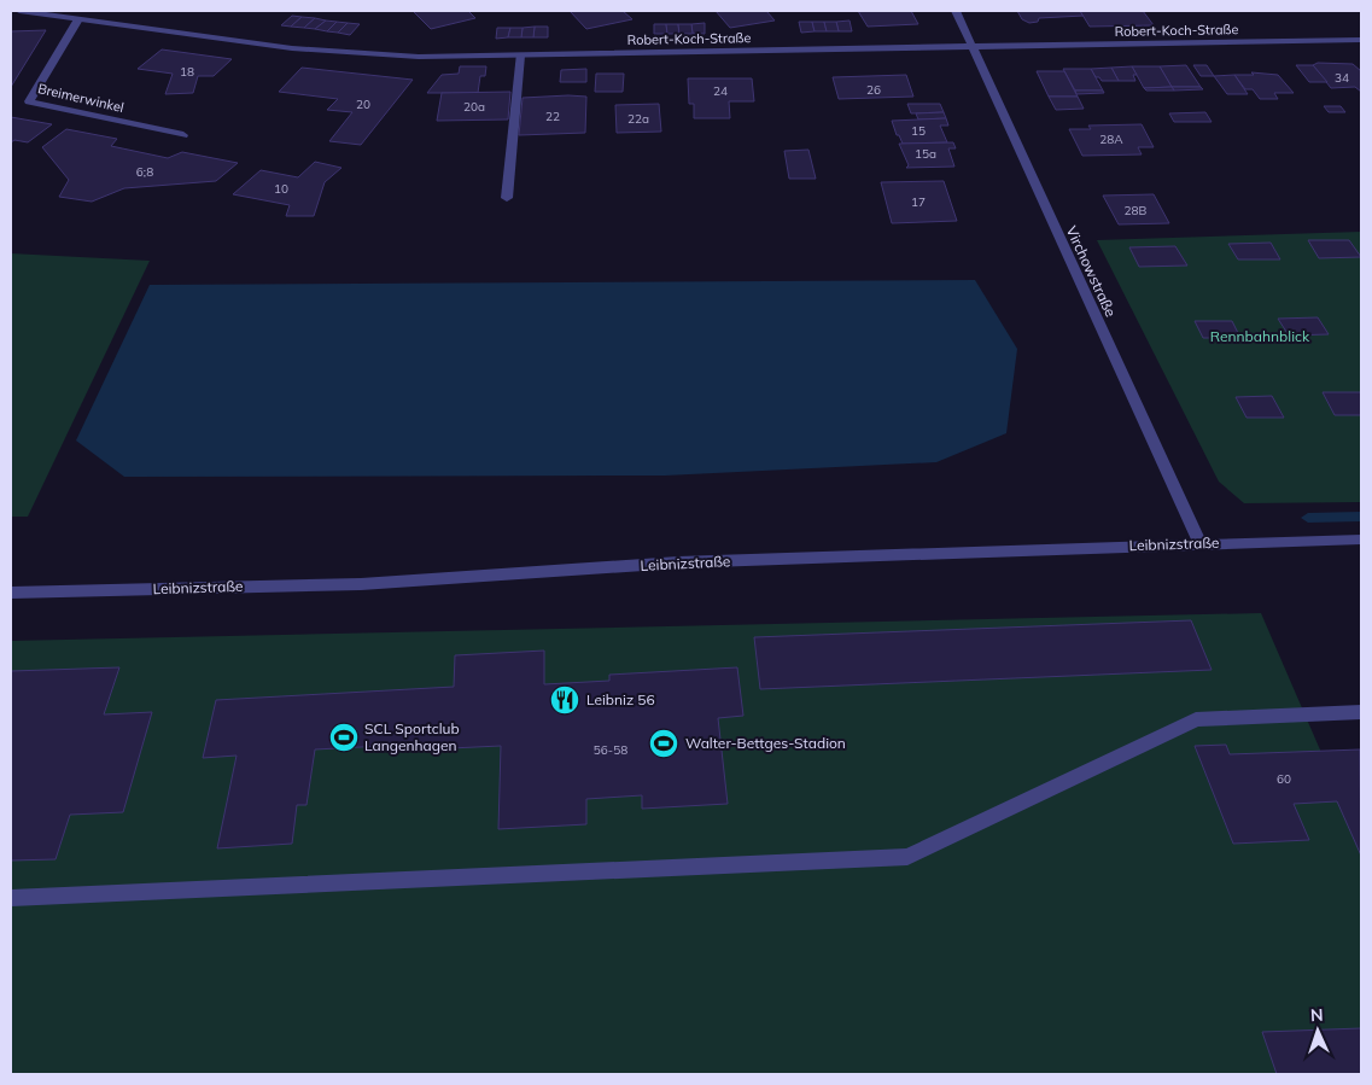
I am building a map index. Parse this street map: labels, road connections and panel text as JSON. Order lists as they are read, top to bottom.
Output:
{
  "streets": {
    "street": [
      "Robert-Koch-Straße",
      "Breimerwinkel",
      "Virchowstraße",
      "Leibnizstraße"
    ]
  },
  "crossings": [
    ["Robert-Koch-Straße", "Breimerwinkel"],
    ["Robert-Koch-Straße", "Virchowstraße"],
    ["Virchowstraße", "Leibnizstraße"]
  ],
  "parks": ["Rennbahnblick"],
  "places": {
    "restaurant": ["Leibniz 56"],
    "sports": ["SCL Sportclub Langenhagen", "Walter-Bettges-Stadion"]
  },
  "house_numbers": [
    "18",
    "34",
    "26",
    "24",
    "20",
    "20a",
    "22",
    "22a",
    "15",
    "28A",
    "15a",
    "6;8",
    "10",
    "17",
    "28B",
    "56-58",
    "60"
  ],
  "north": "top"
}
